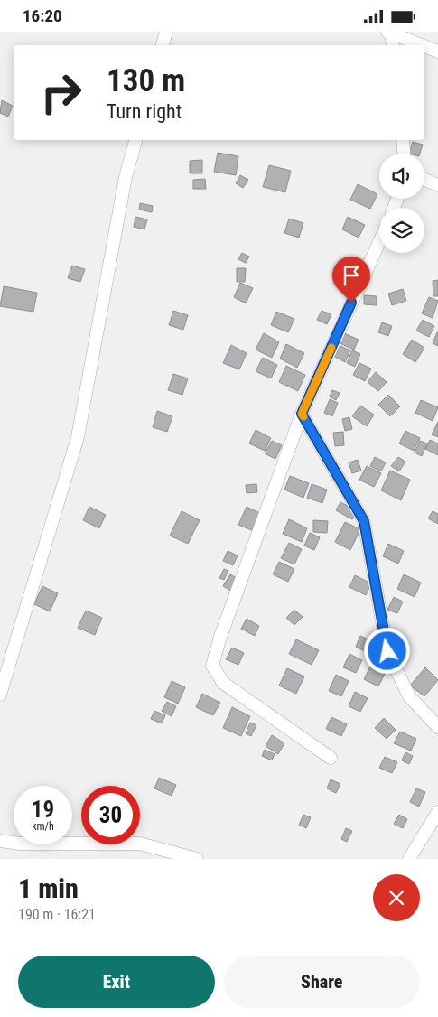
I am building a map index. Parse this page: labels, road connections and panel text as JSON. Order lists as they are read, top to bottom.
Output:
{
  "page": {
    "status": "16:20",
    "turn": ["130 m", "Turn right"],
    "speed": "19 km/h",
    "limit": "30",
    "heading": ["1 min", "190 m · 16:21"],
    "buttons": ["Exit", "Share"]
  }
}
